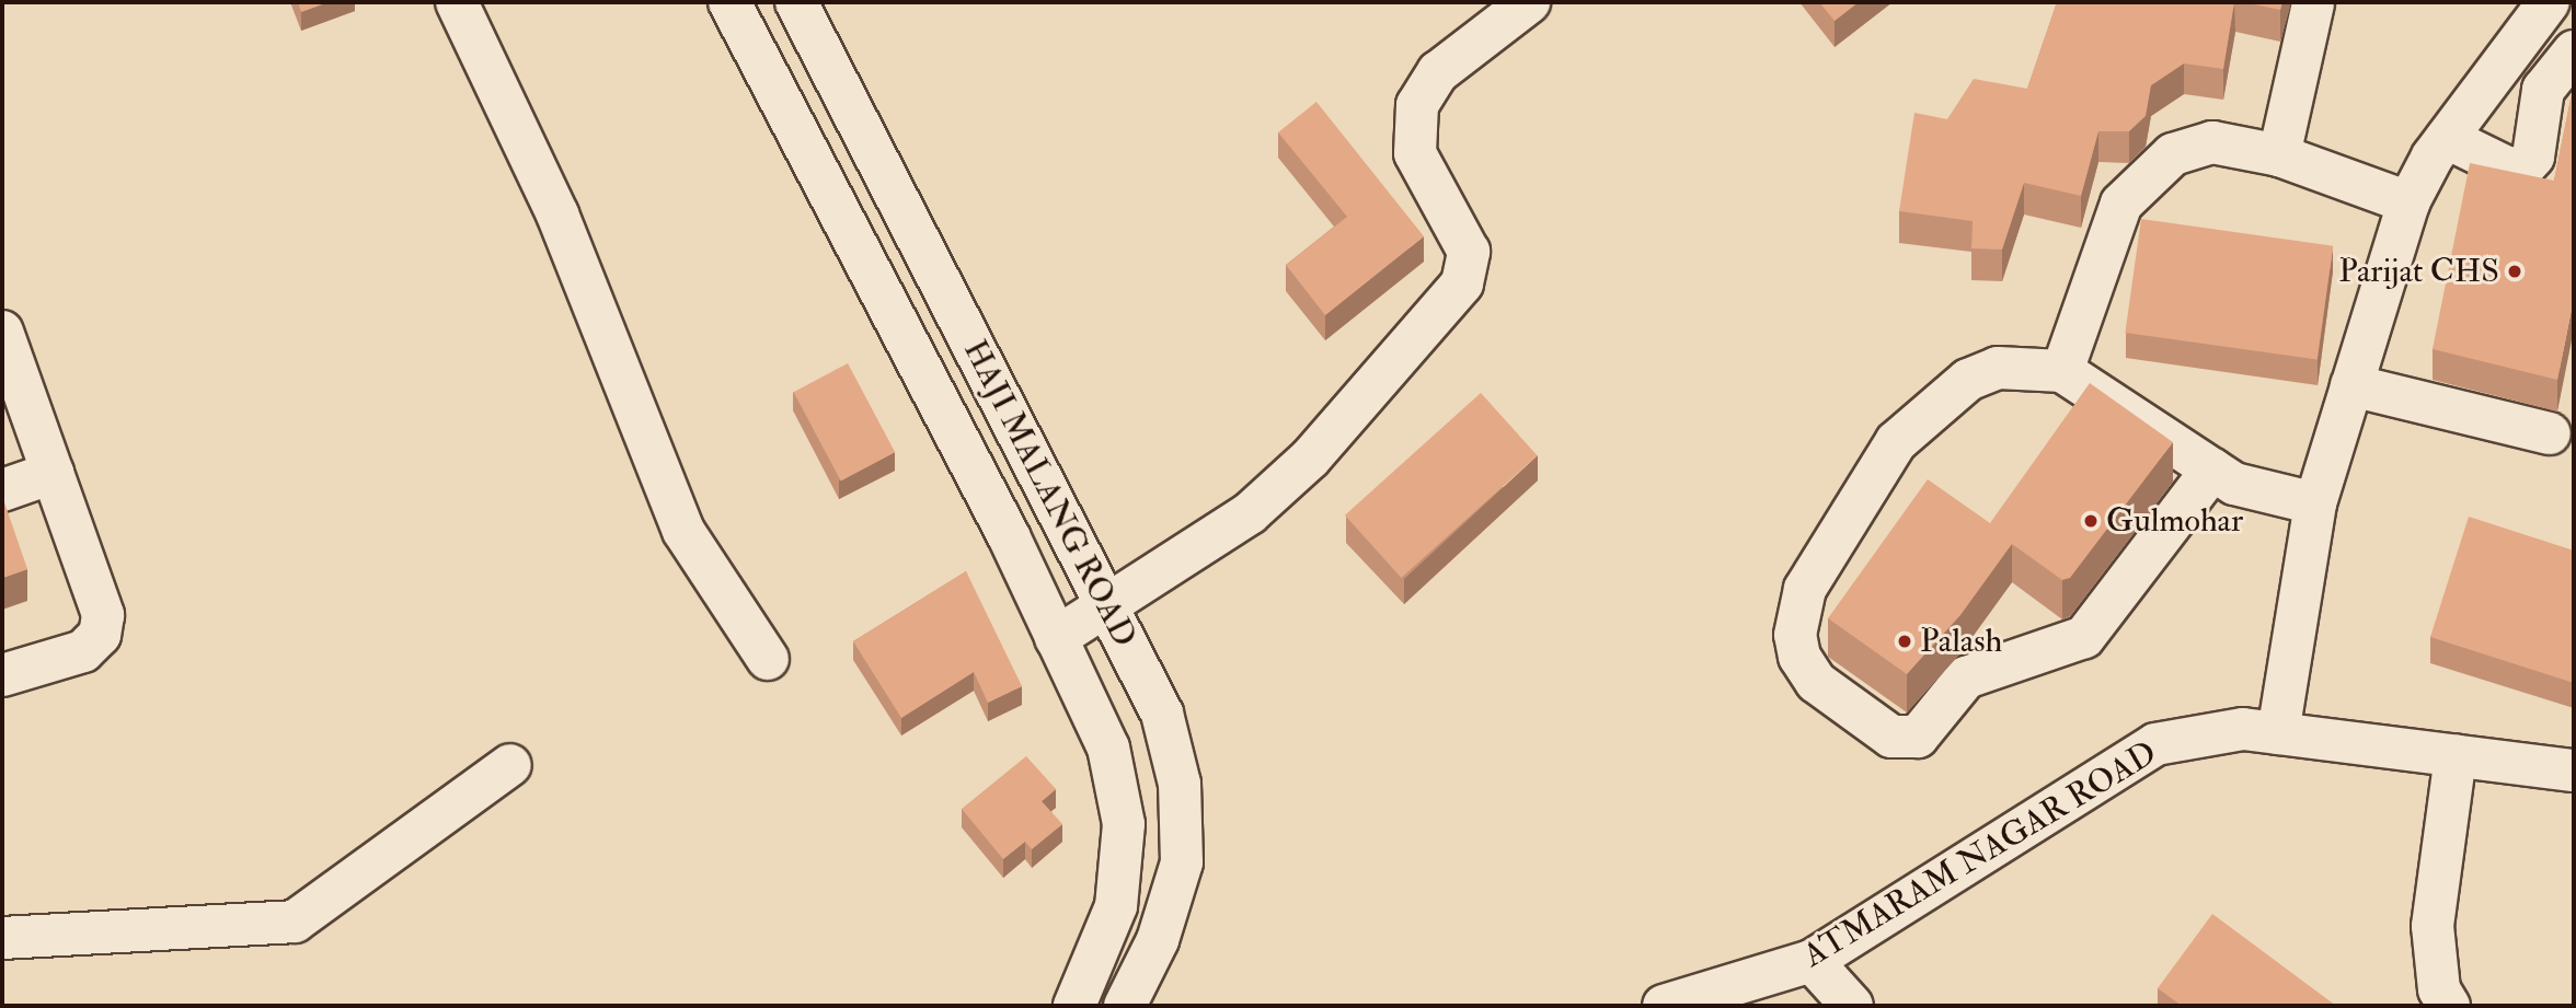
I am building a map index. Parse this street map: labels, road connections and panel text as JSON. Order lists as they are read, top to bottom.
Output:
{
  "streets": {
    "street": ["HAJI MALANG ROAD", "ATMARAM NAGAR ROAD"]
  },
  "places": ["Parijat CHS", "Gulmohar", "Palash"]
}
